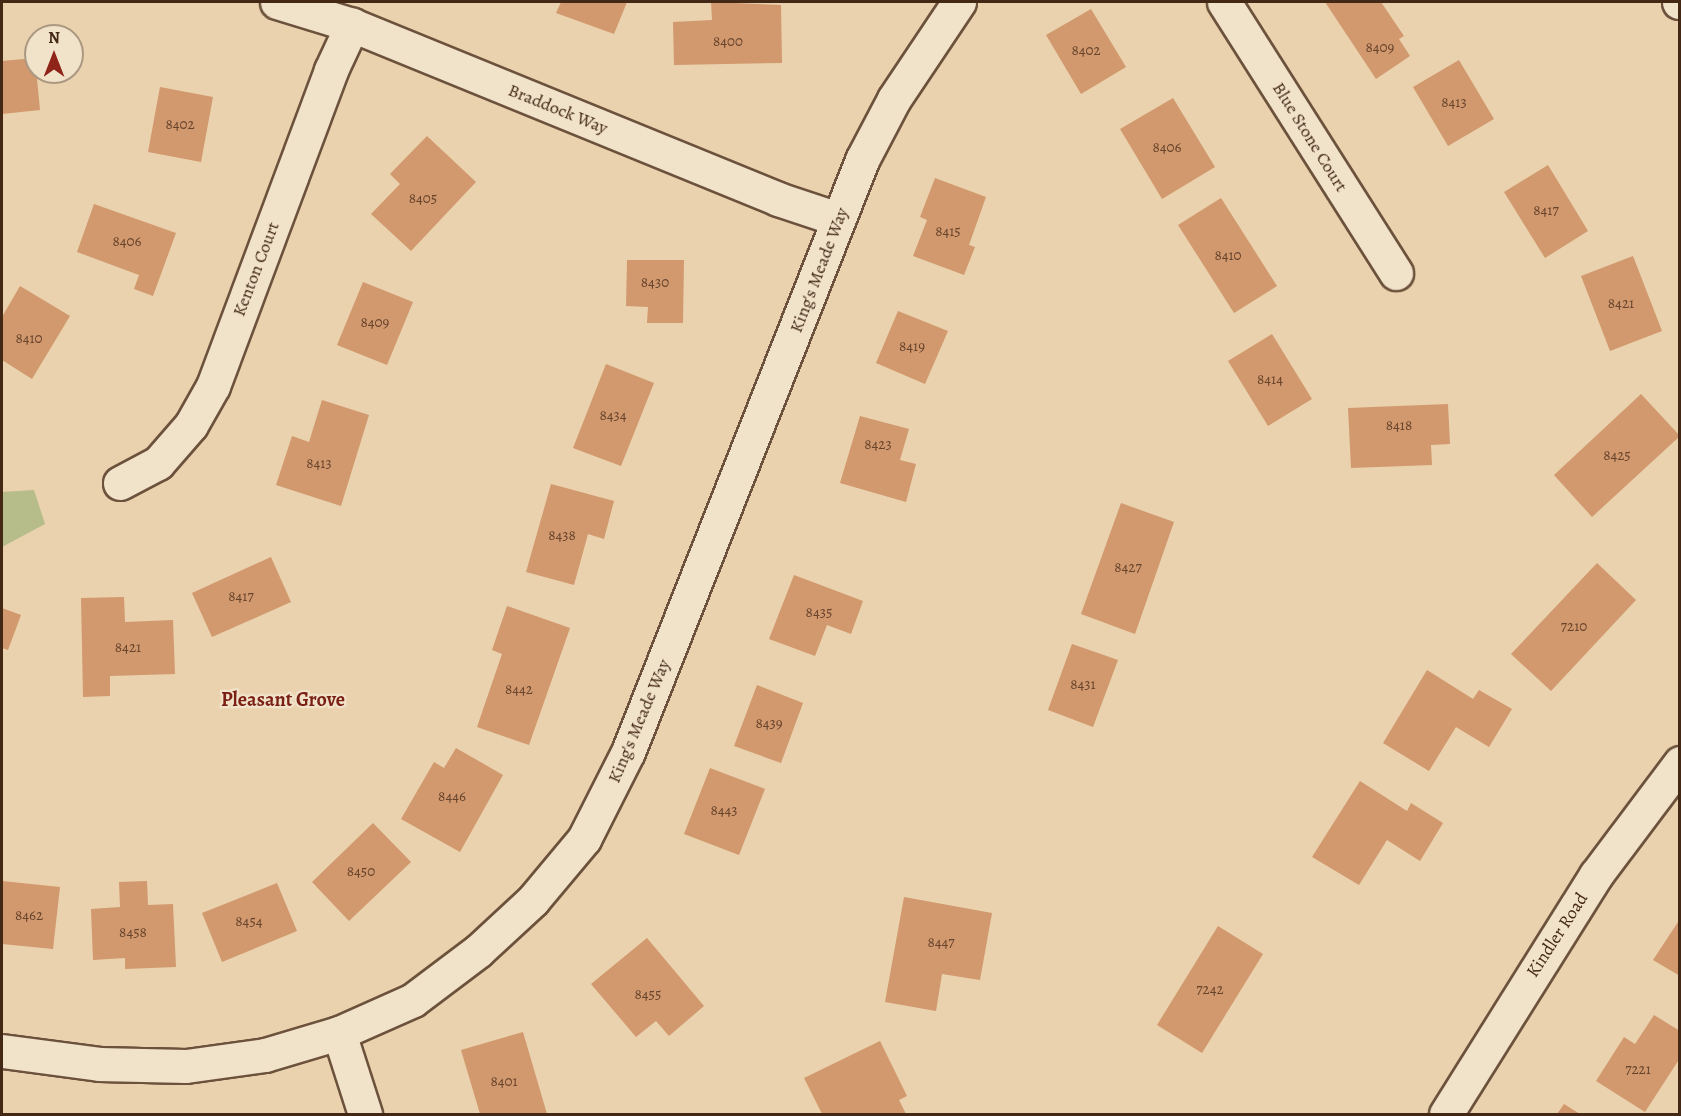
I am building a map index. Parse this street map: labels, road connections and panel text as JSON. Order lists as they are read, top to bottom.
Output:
{
  "streets": {
    "street": [
      "Braddock Way",
      "Blue Stone Court",
      "Kenton Court",
      "King's Meade Way",
      "Kindler Road"
    ]
  },
  "crossings": [
    ["Braddock Way", "Kenton Court"],
    ["Braddock Way", "King's Meade Way"]
  ],
  "districts": ["Pleasant Grove"],
  "house_numbers": [
    "8400",
    "8409",
    "8402",
    "8413",
    "8402",
    "8406",
    "8405",
    "8417",
    "8415",
    "8406",
    "8410",
    "8430",
    "8421",
    "8409",
    "8410",
    "8419",
    "8414",
    "8434",
    "8418",
    "8423",
    "8425",
    "8413",
    "8438",
    "8427",
    "8417",
    "8435",
    "7210",
    "8421",
    "8431",
    "8442",
    "8439",
    "8446",
    "8443",
    "8450",
    "8462",
    "8454",
    "8458",
    "8447",
    "7242",
    "8455",
    "7221",
    "8401"
  ],
  "north": "top"
}
